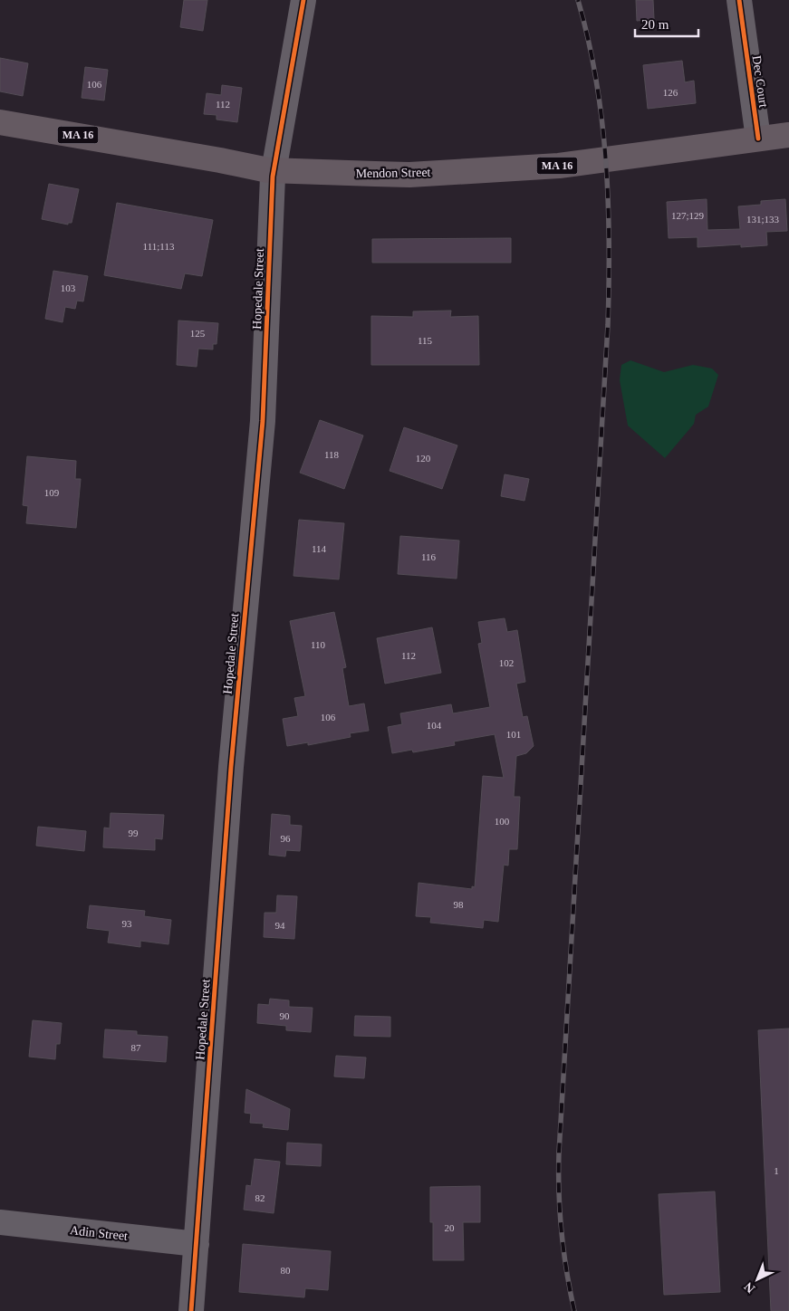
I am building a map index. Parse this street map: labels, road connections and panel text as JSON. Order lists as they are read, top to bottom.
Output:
{
  "streets": {
    "main road": ["MA 16", "Mendon Street"],
    "street": ["Dec Court", "Hopedale Street", "Adin Street"]
  },
  "crossings": [
    ["Dec Court", "Mendon Street"],
    ["Mendon Street", "Hopedale Street"],
    ["Hopedale Street", "Adin Street"]
  ],
  "house_numbers": [
    "106",
    "126",
    "112",
    "127;129",
    "131;133",
    "111;113",
    "103",
    "125",
    "115",
    "118",
    "120",
    "109",
    "114",
    "116",
    "110",
    "112",
    "102",
    "106",
    "104",
    "101",
    "100",
    "99",
    "96",
    "98",
    "93",
    "94",
    "90",
    "87",
    "1",
    "82",
    "20",
    "80"
  ],
  "scale_bar": "20 m",
  "north": "bottom left"
}
